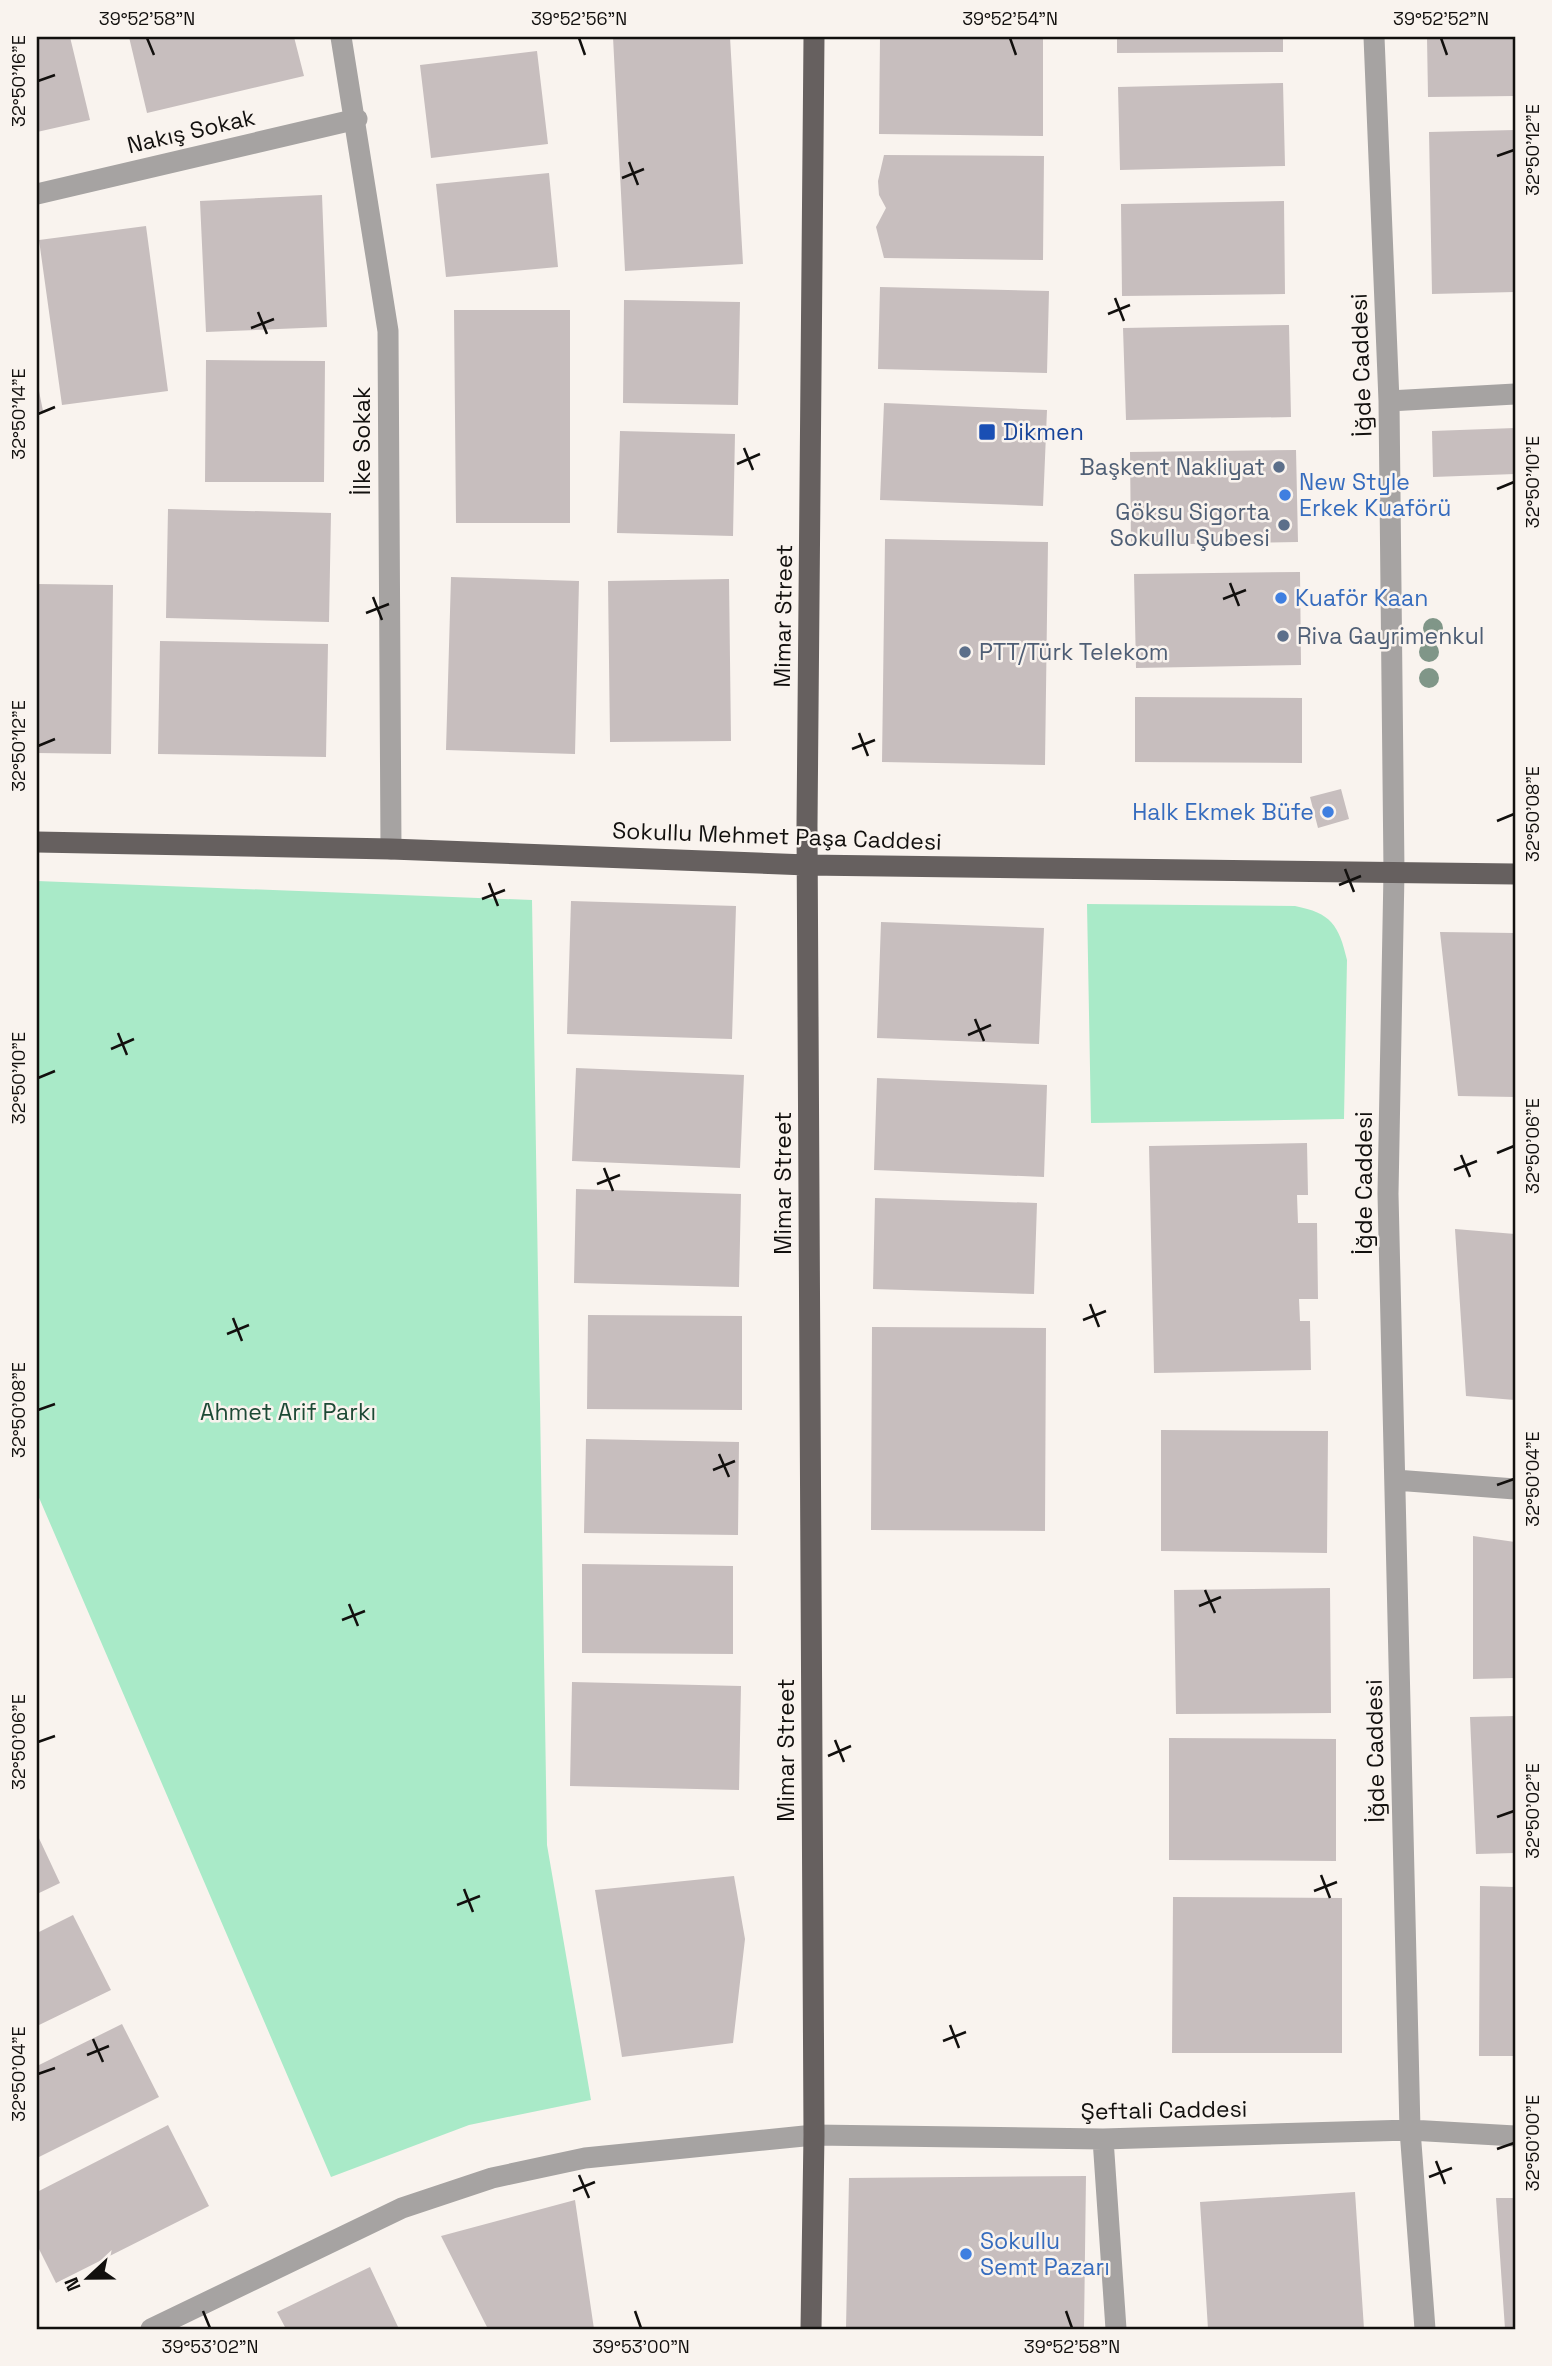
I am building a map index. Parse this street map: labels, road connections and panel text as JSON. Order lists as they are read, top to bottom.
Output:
{
  "streets": {
    "main road": ["Mimar Street", "Sokullu Mehmet Paşa Caddesi"],
    "street": [
      "Nakış Sokak",
      "İğde Caddesi",
      "İlke Sokak",
      "Şeftali Caddesi"
    ]
  },
  "crossings": [
    ["Nakış Sokak", "İlke Sokak"],
    ["İğde Caddesi", "Sokullu Mehmet Paşa Caddesi"],
    ["İğde Caddesi", "Şeftali Caddesi"],
    ["İlke Sokak", "Sokullu Mehmet Paşa Caddesi"],
    ["Mimar Street", "Sokullu Mehmet Paşa Caddesi"],
    ["Mimar Street", "Şeftali Caddesi"]
  ],
  "parks": ["Ahmet Arif Parkı"],
  "places": {
    "transit": ["Dikmen"],
    "other": [
      "Başkent Nakliyat",
      "New Style Erkek Kuaförü",
      "Göksu Sigorta Sokullu Şubesi",
      "Kuaför Kaan",
      "Riva Gayrimenkul",
      "PTT/Türk Telekom",
      "Halk Ekmek Büfe",
      "Sokullu Semt Pazarı"
    ]
  },
  "north": "left",
  "coordinates": [
    "39°52'58\"N",
    "39°52'56\"N",
    "39°52'54\"N",
    "39°52'52\"N",
    "32°50'16\"E",
    "32°50'12\"E",
    "32°50'14\"E",
    "32°50'10\"E",
    "32°50'08\"E",
    "32°50'06\"E",
    "32°50'04\"E",
    "32°50'02\"E",
    "32°50'00\"E",
    "39°53'02\"N",
    "39°53'00\"N"
  ]
}
